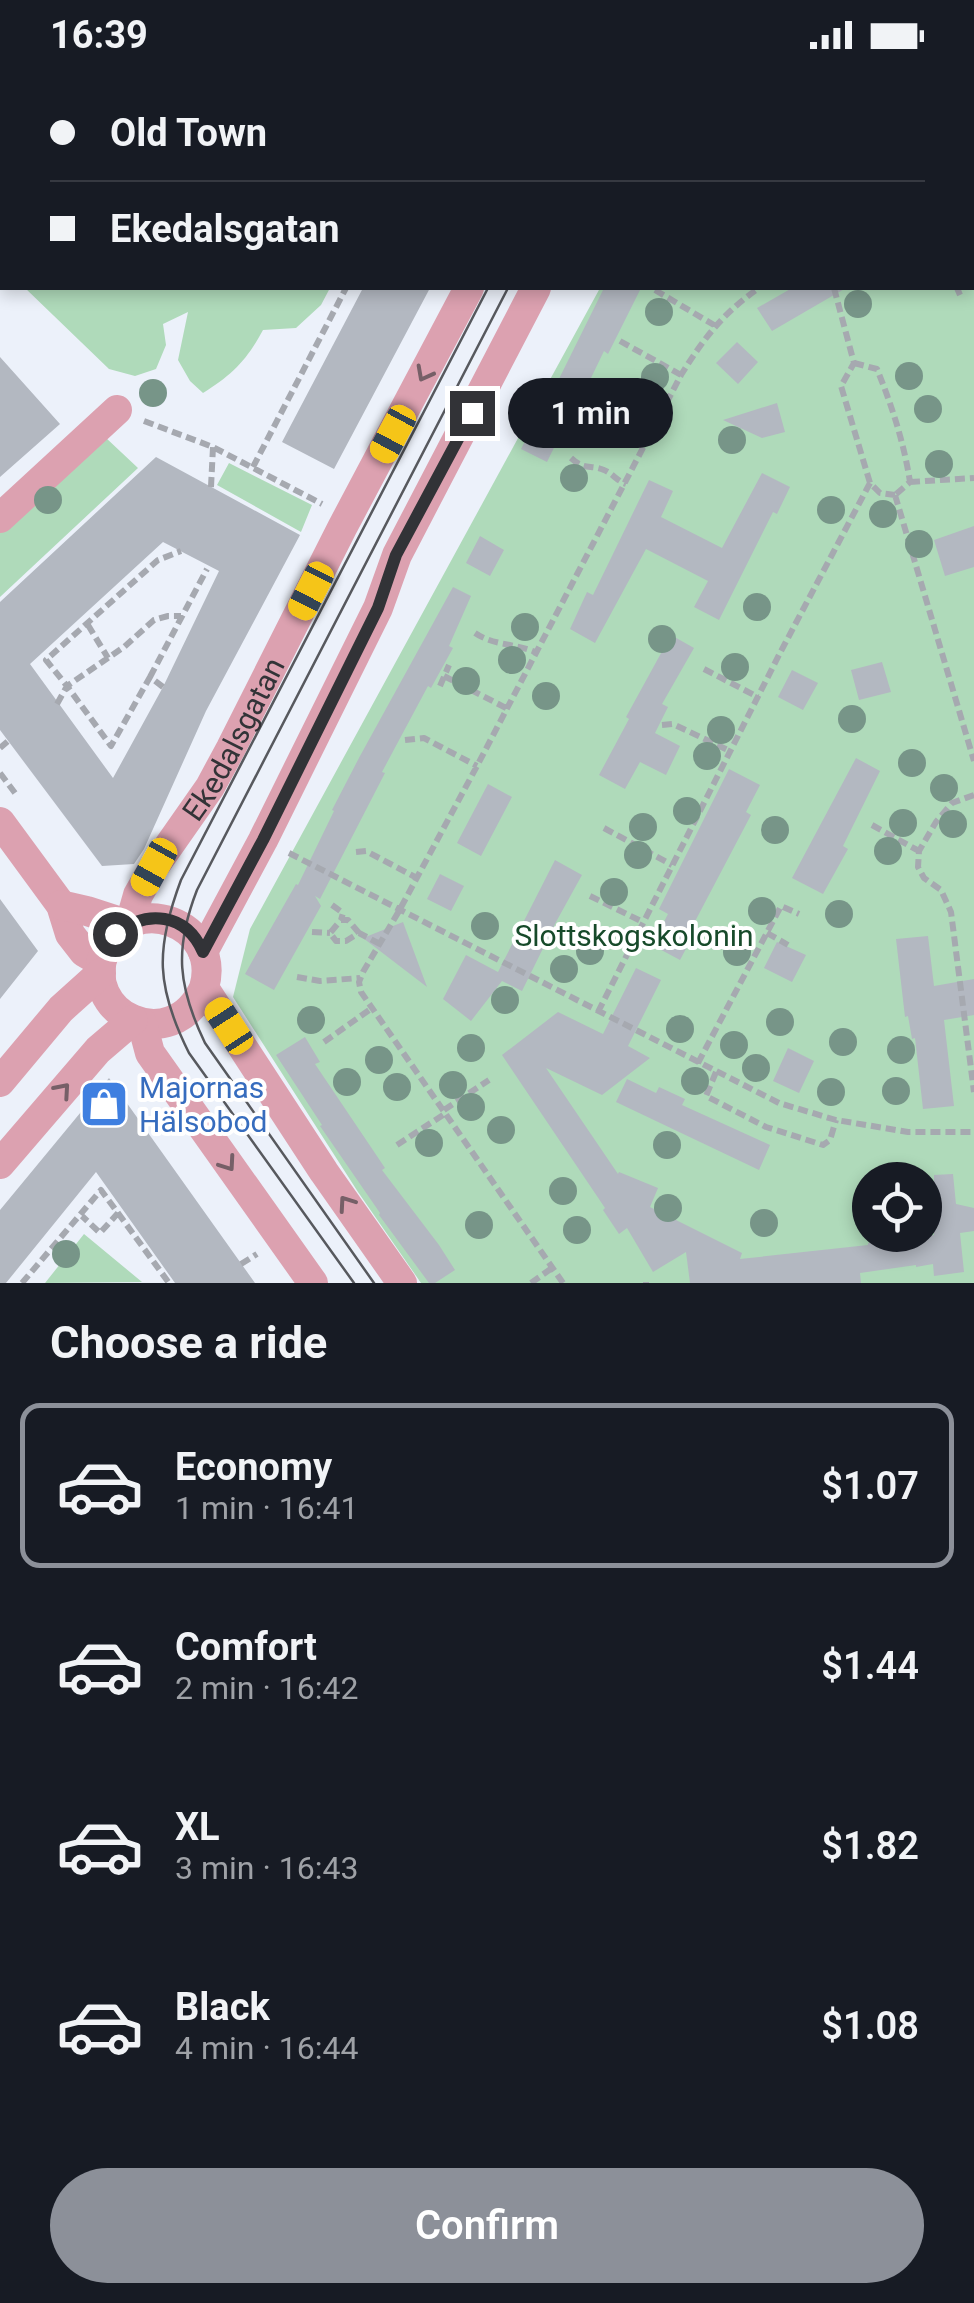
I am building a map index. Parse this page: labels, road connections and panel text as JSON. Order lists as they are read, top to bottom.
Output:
{
  "streets": {
    "street": ["Ekedalsgatan"]
  },
  "parks": ["Slottskogskolonin"],
  "places": {
    "shop": ["Majornas Hälsobod"]
  },
  "page": {
    "status": "16:39",
    "banner": ["Old Town", "Ekedalsgatan"],
    "bubble": "1 min",
    "heading": "Choose a ride",
    "list": [
      {
        "name": "Economy",
        "note": "1 min · 16:41",
        "value": "$1.07"
      },
      {
        "name": "Comfort",
        "note": "2 min · 16:42",
        "value": "$1.44"
      },
      {
        "name": "XL",
        "note": "3 min · 16:43",
        "value": "$1.82"
      },
      {
        "name": "Black",
        "note": "4 min · 16:44",
        "value": "$1.08"
      }
    ],
    "buttons": "Confirm"
  }
}
